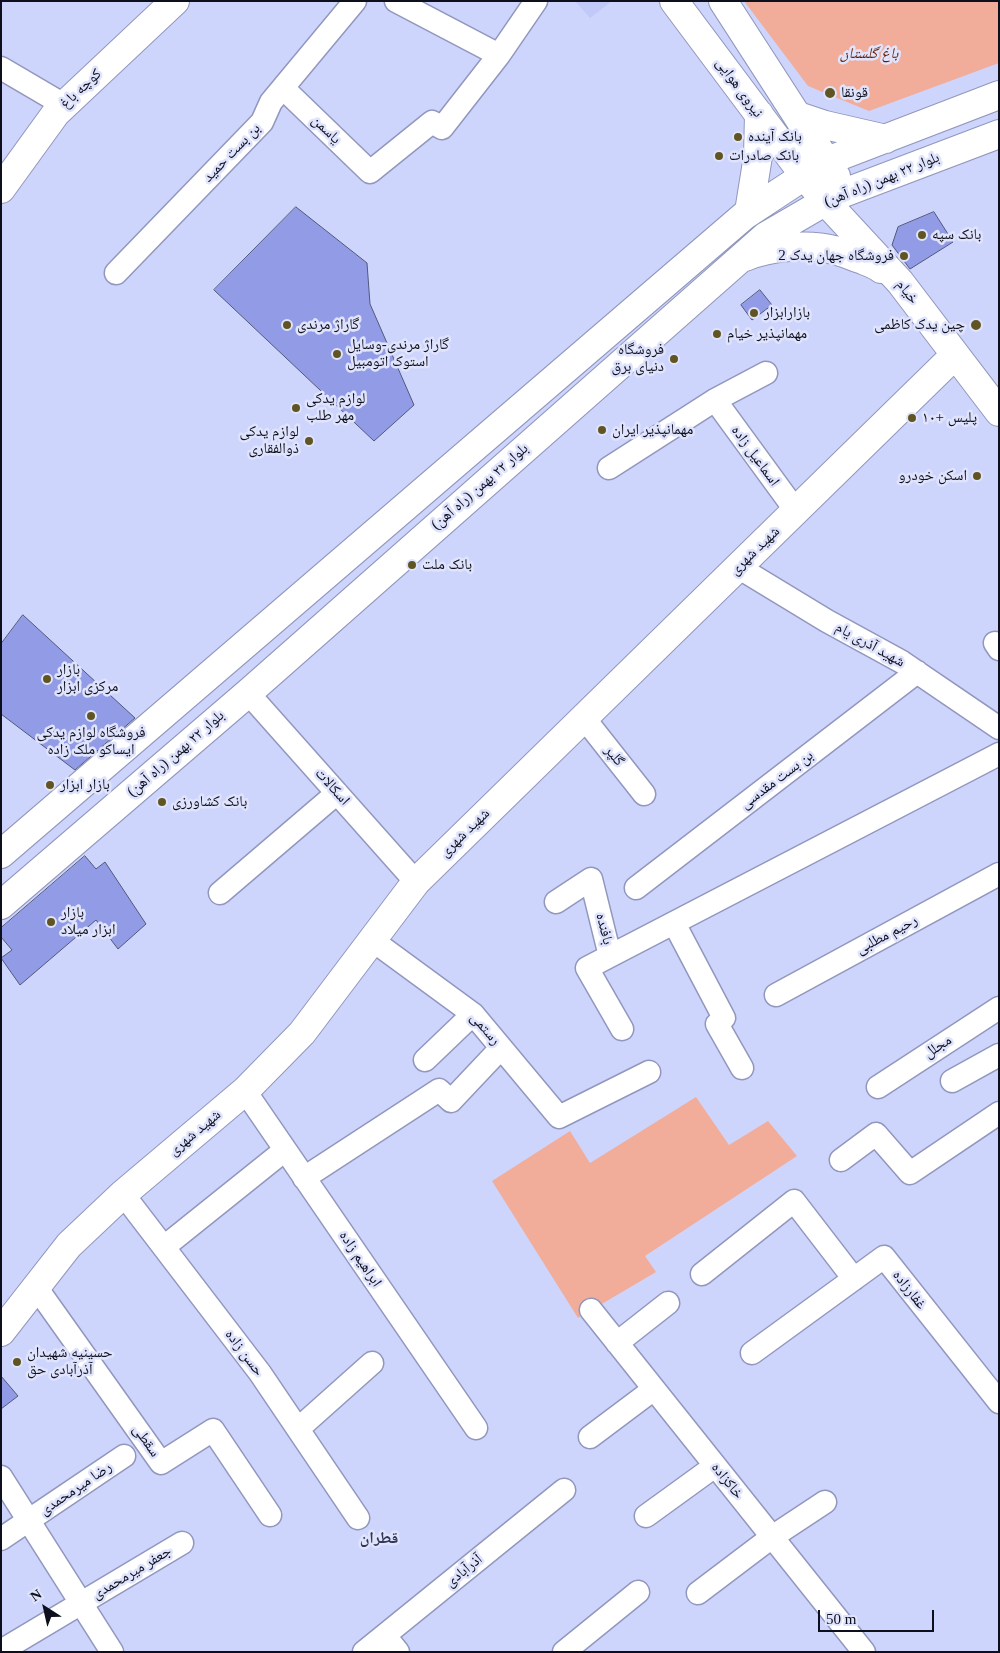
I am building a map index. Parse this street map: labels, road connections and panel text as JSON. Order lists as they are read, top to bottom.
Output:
{
  "streets": {
    "main road": [
      "نیروی هوایی",
      "کوچه باغ",
      "بلوار ۲۲ بهمن (راه آهن)",
      "خیام",
      "شهید شهری"
    ],
    "street": [
      "یاسمن",
      "بن بست حمید",
      "اسماعیل زاده",
      "شهید آذری یام",
      "گلپر",
      "بن بست مقدسی",
      "اسکالات",
      "بافنده",
      "رحیم مطلبی",
      "رستمی",
      "مجلل",
      "ابراهیم زاده",
      "غفارزاده",
      "حسن زاده",
      "سقطی",
      "خاکزاده",
      "رضا میرمحمدی",
      "آذرآبادی",
      "جعفر میرمحمدی"
    ]
  },
  "crossings": [
    ["نیروی هوایی", "خیام"],
    ["یاسمن", "بن بست حمید"],
    ["بلوار ۲۲ بهمن (راه آهن)", "خیام"],
    ["بلوار ۲۲ بهمن (راه آهن)", "اسکالات"],
    ["خیام", "شهید شهری"],
    ["اسماعیل زاده", "شهید شهری"],
    ["شهید شهری", "شهید آذری یام"],
    ["شهید شهری", "گلپر"],
    ["شهید شهری", "اسکالات"],
    ["شهید شهری", "رستمی"],
    ["شهید شهری", "ابراهیم زاده"],
    ["شهید شهری", "حسن زاده"],
    ["شهید شهری", "سقطی"],
    ["شهید آذری یام", "بن بست مقدسی"]
  ],
  "districts": ["قطران"],
  "parks": ["باغ گلستان"],
  "places": [
    "قونقا",
    "بانک آینده",
    "بانک صادرات",
    "بانک سپه",
    "فروشگاه جهان یدک 2",
    "بازارابزار",
    "گاراژ مرندی",
    "چین یدک کاظمی",
    "مهمانپذیر خیام",
    "گاراژ مرندی-وسایل استوک اتومبیل",
    "فروشگاه دنیای برق",
    "لوازم یدکی مهر طلب",
    "پلیس +۱۰",
    "مهمانپذیر ایران",
    "لوازم یدکی ذوالفقاری",
    "اسکن خودرو",
    "بانک ملت",
    "بازار مرکزی ابزار",
    "فروشگاه لوازم یدکی ایساکو ملک زاده",
    "بازار ابزار",
    "بانک کشاورزی",
    "بازار ابزار میلاد",
    "حسینیه شهیدان آذرآبادی حق"
  ],
  "scale_bar": "50 m",
  "north": "top left"
}
